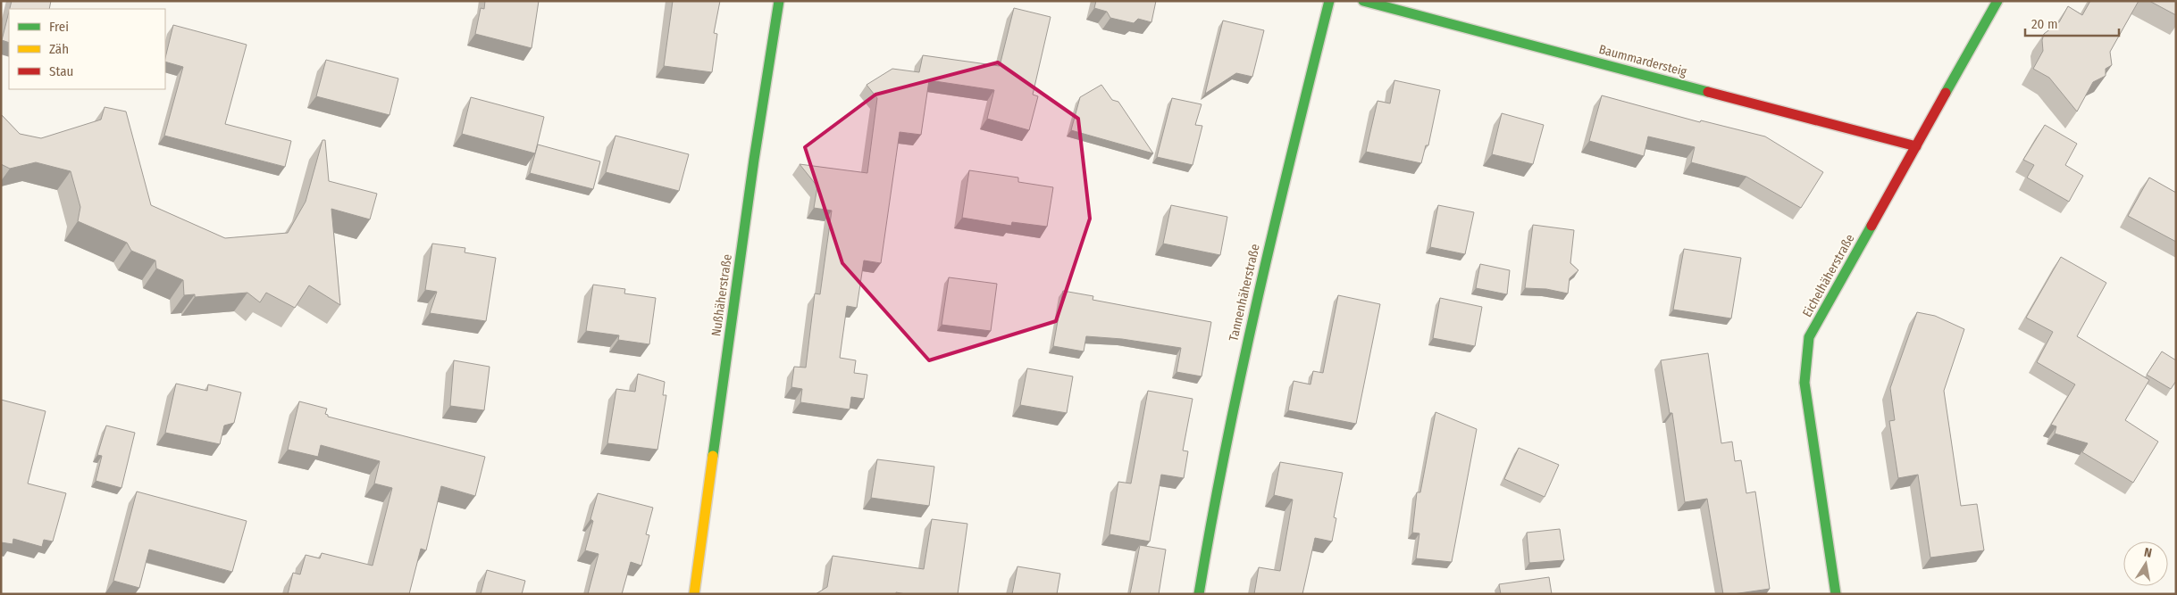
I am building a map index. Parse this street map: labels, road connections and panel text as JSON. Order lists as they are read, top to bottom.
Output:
{
  "streets": {
    "street": [
      "Baummardersteig",
      "Eichelhäherstraße",
      "Tannenhäherstraße",
      "Nußhäherstraße"
    ]
  },
  "crossings": [
    ["Baummardersteig", "Eichelhäherstraße"]
  ],
  "legend": ["Frei", "Zäh", "Stau"],
  "scale_bar": "20 m",
  "north": "top"
}
